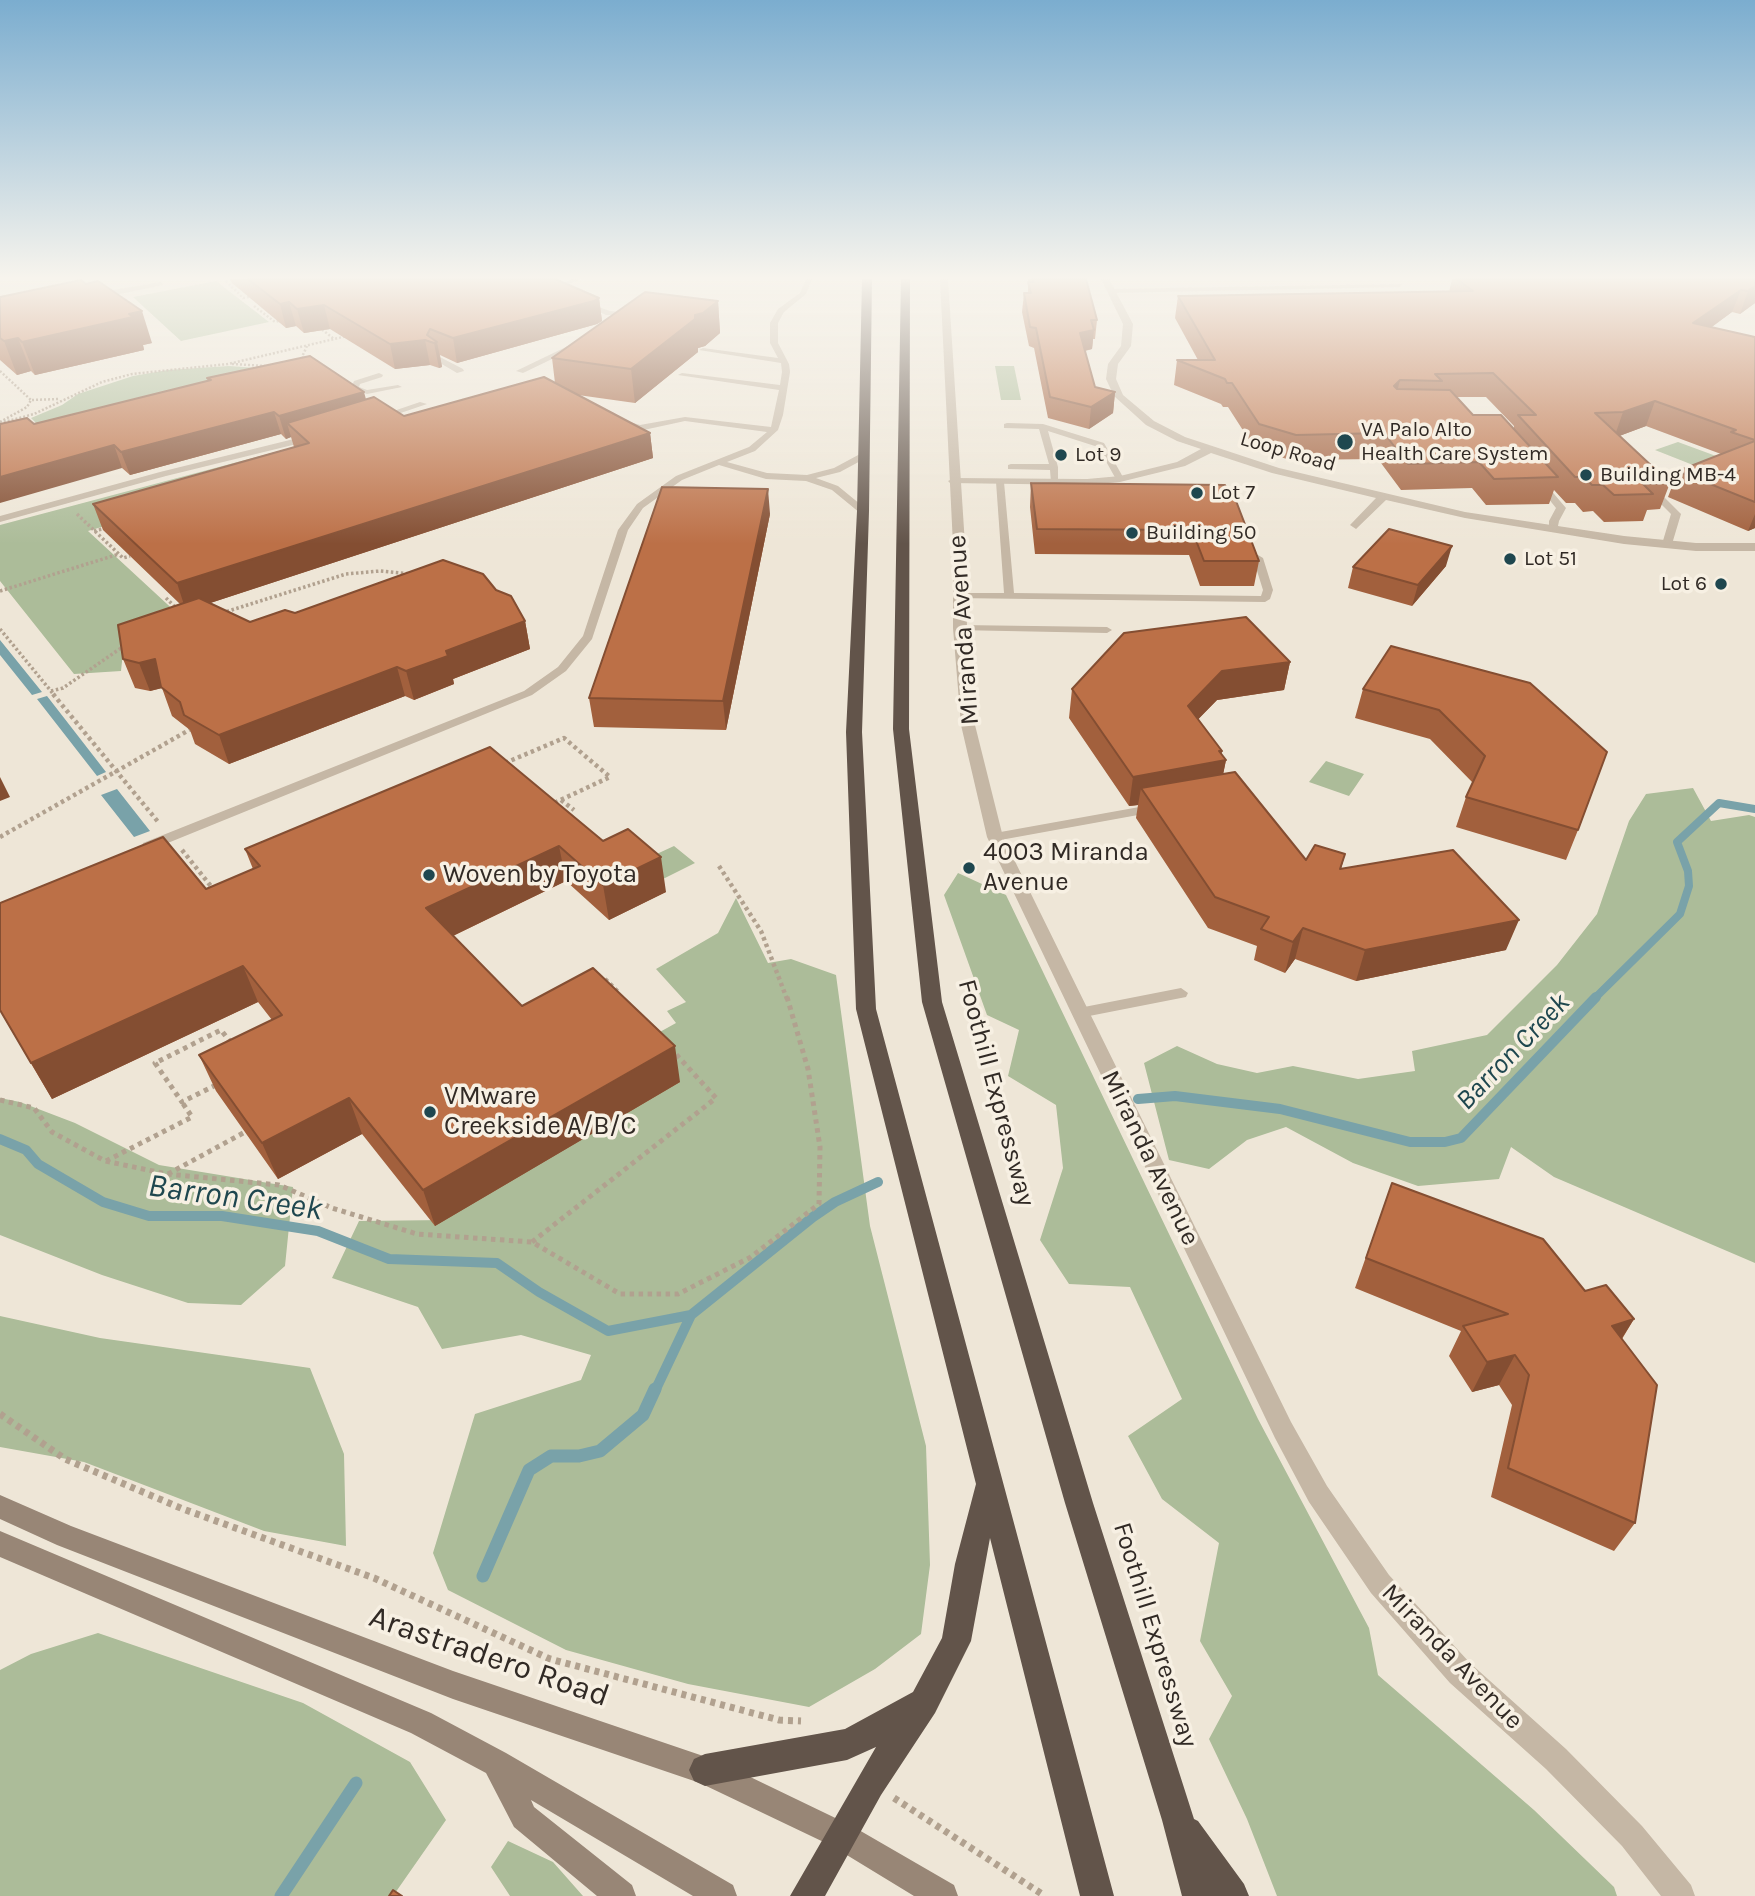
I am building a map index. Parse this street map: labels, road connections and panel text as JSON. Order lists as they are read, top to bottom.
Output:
{
  "streets": {
    "highway": ["Foothill Expressway"],
    "main road": ["Arastradero Road"],
    "street": ["Loop Road", "Miranda Avenue"]
  },
  "water": ["Barron Creek"],
  "places": [
    "VA Palo Alto Health Care System",
    "Lot 9",
    "Building MB-4",
    "Lot 7",
    "Building 50",
    "Lot 51",
    "Lot 6",
    "4003 Miranda Avenue",
    "Woven by Toyota",
    "VMware Creekside A/B/C"
  ]
}
